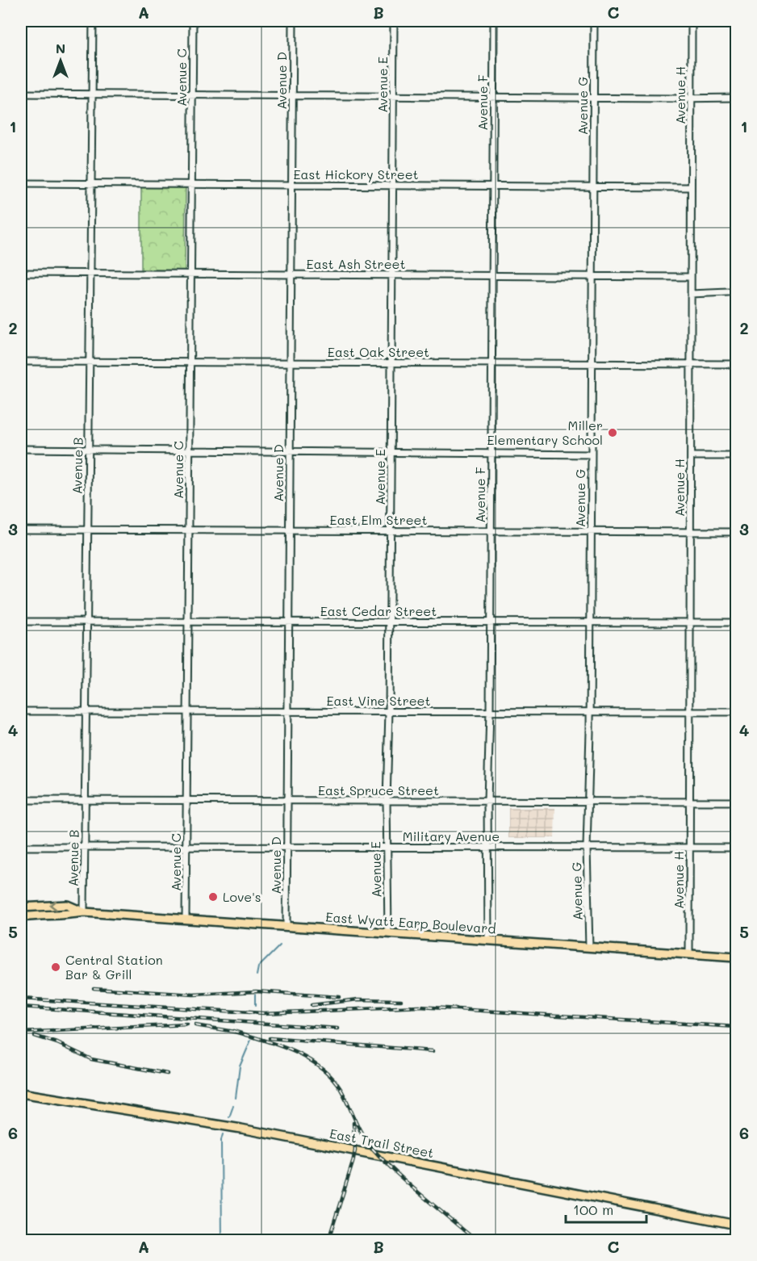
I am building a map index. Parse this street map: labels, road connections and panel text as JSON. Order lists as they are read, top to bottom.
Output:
{
  "streets": {
    "main road": ["East Wyatt Earp Boulevard", "East Trail Street"],
    "street": [
      "Avenue C",
      "Avenue D",
      "Avenue E",
      "Avenue H",
      "Avenue F",
      "Avenue G",
      "East Hickory Street",
      "East Ash Street",
      "East Oak Street",
      "Avenue B",
      "East Elm Street",
      "East Cedar Street",
      "East Vine Street",
      "East Spruce Street",
      "Military Avenue"
    ]
  },
  "crossings": [
    ["Avenue C", "East Hickory Street"],
    ["Avenue C", "East Ash Street"],
    ["Avenue C", "East Oak Street"],
    ["Avenue C", "East Elm Street"],
    ["Avenue C", "East Cedar Street"],
    ["Avenue C", "East Vine Street"],
    ["Avenue C", "East Spruce Street"],
    ["Avenue C", "Military Avenue"],
    ["Avenue C", "East Wyatt Earp Boulevard"],
    ["Avenue D", "East Hickory Street"],
    ["Avenue D", "East Ash Street"],
    ["Avenue D", "East Oak Street"],
    ["Avenue D", "East Elm Street"],
    ["Avenue D", "East Cedar Street"],
    ["Avenue D", "East Vine Street"],
    ["Avenue D", "East Spruce Street"],
    ["Avenue D", "Military Avenue"],
    ["Avenue D", "East Wyatt Earp Boulevard"],
    ["Avenue E", "East Hickory Street"],
    ["Avenue E", "East Ash Street"],
    ["Avenue E", "East Oak Street"],
    ["Avenue E", "East Elm Street"],
    ["Avenue E", "East Cedar Street"],
    ["Avenue E", "East Vine Street"],
    ["Avenue E", "East Spruce Street"],
    ["Avenue E", "Military Avenue"],
    ["Avenue E", "East Wyatt Earp Boulevard"],
    ["Avenue H", "East Hickory Street"],
    ["Avenue H", "East Ash Street"],
    ["Avenue H", "East Oak Street"],
    ["Avenue H", "East Elm Street"],
    ["Avenue H", "East Cedar Street"],
    ["Avenue H", "East Vine Street"],
    ["Avenue H", "East Spruce Street"],
    ["Avenue H", "Military Avenue"],
    ["Avenue H", "East Wyatt Earp Boulevard"],
    ["Avenue F", "East Hickory Street"],
    ["Avenue F", "East Ash Street"],
    ["Avenue F", "East Oak Street"],
    ["Avenue F", "East Elm Street"],
    ["Avenue F", "East Cedar Street"],
    ["Avenue F", "East Vine Street"],
    ["Avenue F", "East Spruce Street"],
    ["Avenue F", "Military Avenue"],
    ["Avenue F", "East Wyatt Earp Boulevard"],
    ["Avenue G", "East Hickory Street"],
    ["Avenue G", "East Ash Street"],
    ["Avenue G", "East Oak Street"],
    ["Avenue G", "East Elm Street"],
    ["Avenue G", "East Cedar Street"],
    ["Avenue G", "East Vine Street"],
    ["Avenue G", "East Spruce Street"],
    ["Avenue G", "Military Avenue"],
    ["Avenue G", "East Wyatt Earp Boulevard"],
    ["East Hickory Street", "Avenue B"],
    ["East Ash Street", "Avenue B"],
    ["East Oak Street", "Avenue B"],
    ["Avenue B", "East Elm Street"],
    ["Avenue B", "East Cedar Street"],
    ["Avenue B", "East Vine Street"],
    ["Avenue B", "East Spruce Street"],
    ["Avenue B", "Military Avenue"],
    ["Avenue B", "East Wyatt Earp Boulevard"]
  ],
  "places": ["Miller Elementary School", "Love's", "Central Station Bar & Grill"],
  "scale_bar": "100 m",
  "north": "top",
  "grid": {
    "columns": ["A", "B", "C"],
    "rows": [
      "1",
      "2",
      "3",
      "4",
      "5",
      "6"
    ]
  }
}
